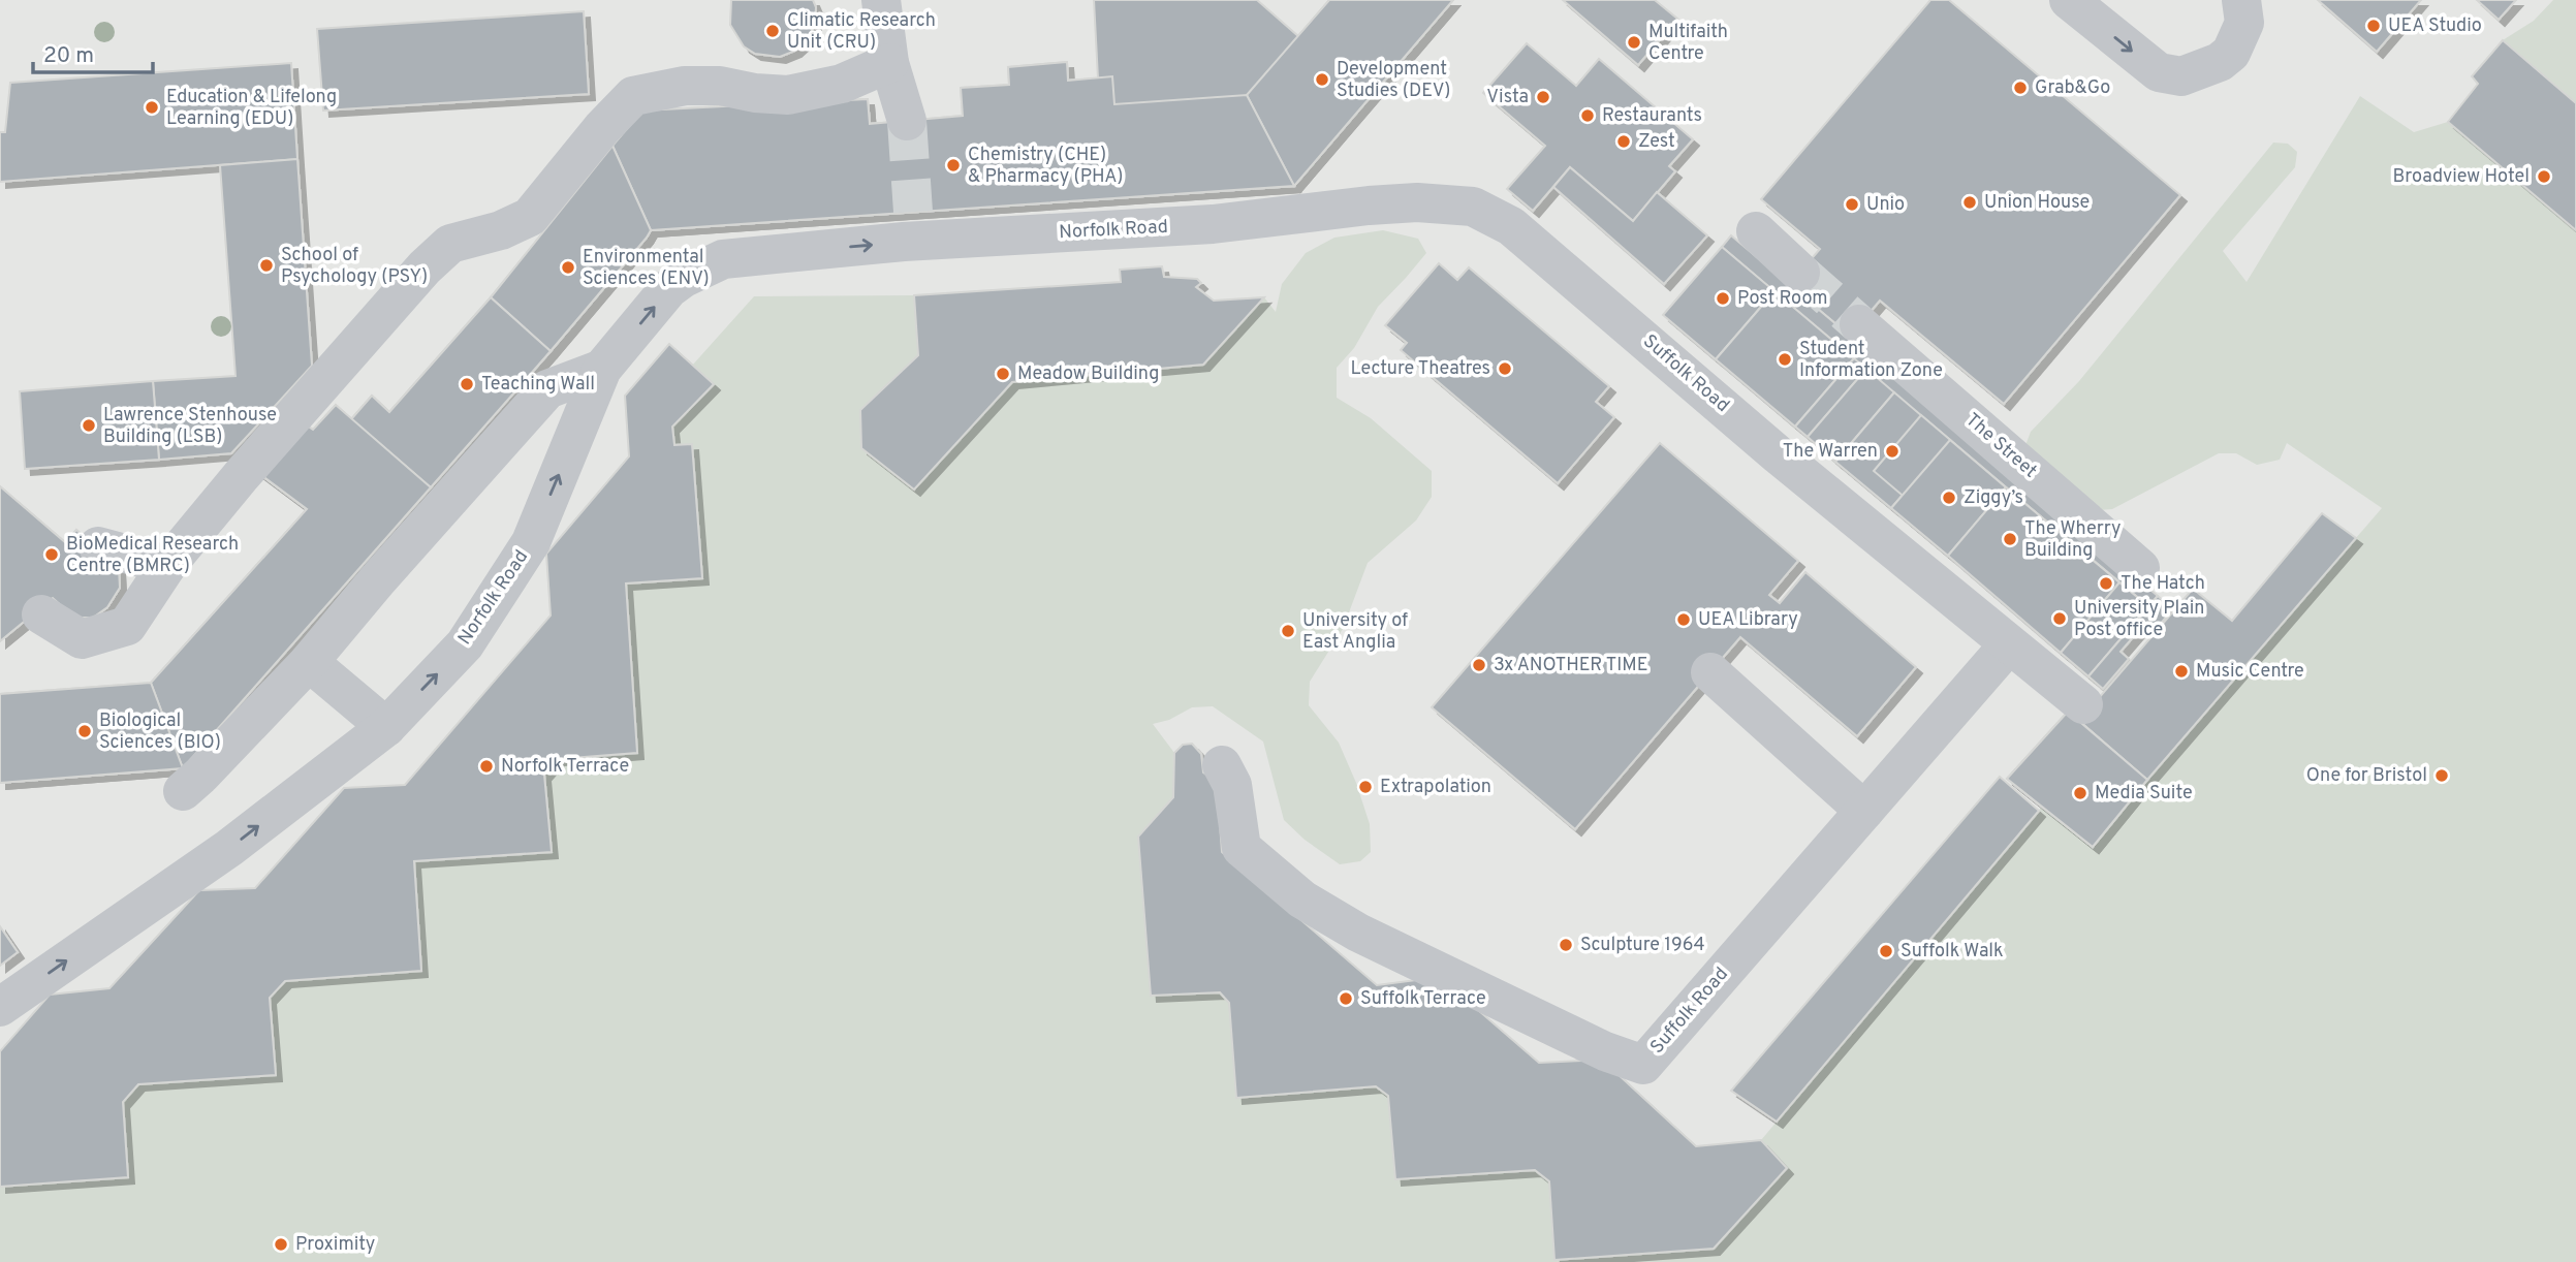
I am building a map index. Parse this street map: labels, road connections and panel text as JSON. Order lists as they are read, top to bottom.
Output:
{
  "streets": {
    "street": ["Norfolk Road", "Suffolk Road", "The Street"]
  },
  "crossings": [
    ["Norfolk Road", "Suffolk Road"]
  ],
  "places": [
    "UEA Studio",
    "Climatic Research Unit (CRU)",
    "Multifaith Centre",
    "Development Studies (DEV)",
    "Grab&Go",
    "Vista",
    "Education & Lifelong Learning (EDU)",
    "Restaurants",
    "Zest",
    "Chemistry (CHE) & Pharmacy (PHA)",
    "Broadview Hotel",
    "Union House",
    "Unio",
    "School of Psychology (PSY)",
    "Environmental Sciences (ENV)",
    "Post Room",
    "Student Information Zone",
    "Lecture Theatres",
    "Meadow Building",
    "Teaching Wall",
    "Lawrence Stenhouse Building (LSB)",
    "The Warren",
    "Ziggy’s",
    "The Wherry Building",
    "BioMedical Research Centre (BMRC)",
    "The Hatch",
    "University Plain Post office",
    "UEA Library",
    "University of East Anglia",
    "3x ANOTHER TIME",
    "Music Centre",
    "Biological Sciences (BIO)",
    "Norfolk Terrace",
    "One for Bristol",
    "Extrapolation",
    "Media Suite",
    "Sculpture 1964",
    "Suffolk Walk",
    "Suffolk Terrace",
    "Proximity"
  ],
  "scale_bar": "20 m"
}
